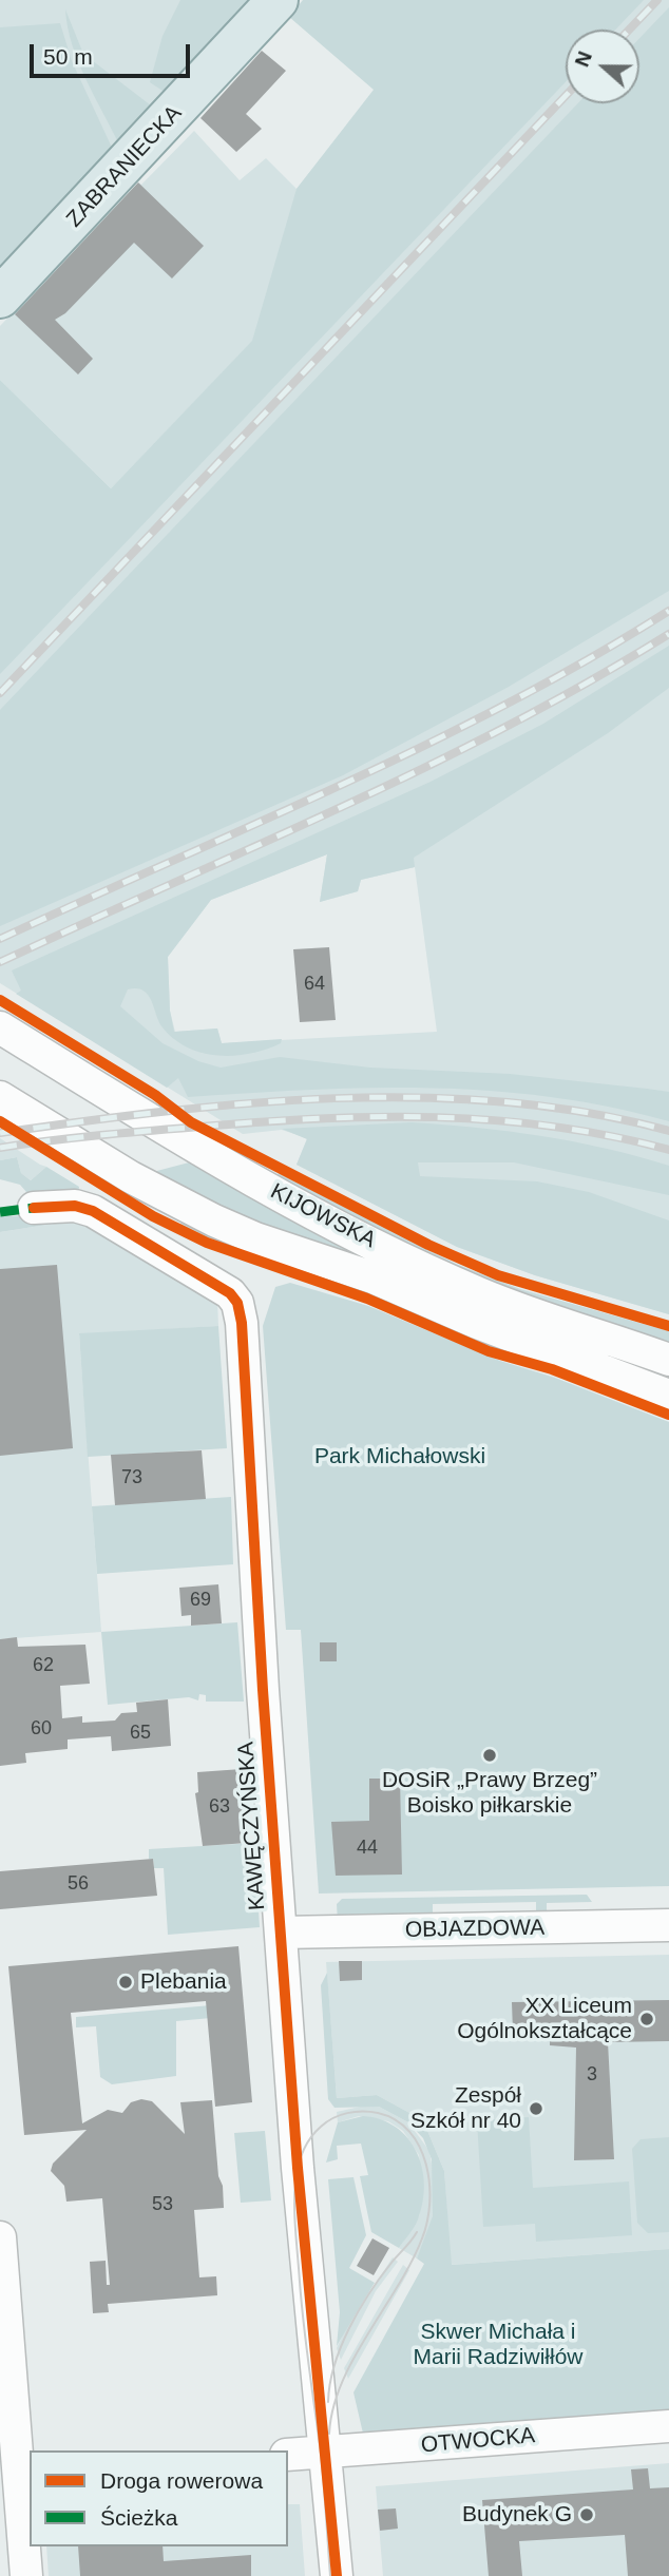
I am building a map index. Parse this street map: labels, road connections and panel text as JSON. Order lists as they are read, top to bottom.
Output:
{
  "streets": {
    "main road": ["ZABRANIECKA"],
    "street": [
      "KIJOWSKA",
      "KAWĘCZYŃSKA",
      "OBJAZDOWA",
      "OTWOCKA"
    ]
  },
  "crossings": [
    ["KAWĘCZYŃSKA", "OBJAZDOWA"],
    ["KAWĘCZYŃSKA", "OTWOCKA"]
  ],
  "parks": ["Park Michałowski", "Skwer Michała i Marii Radziwiłłów"],
  "places": [
    "DOSiR „Prawy Brzeg” Boisko piłkarskie",
    "Plebania",
    "XX Liceum Ogólnokształcące",
    "Zespół Szkół nr 40",
    "Budynek G"
  ],
  "house_numbers": [
    "64",
    "73",
    "69",
    "62",
    "60",
    "65",
    "63",
    "44",
    "56",
    "3",
    "53"
  ],
  "legend": ["Droga rowerowa", "Ścieżka"],
  "scale_bar": "50 m",
  "north": "left"
}
